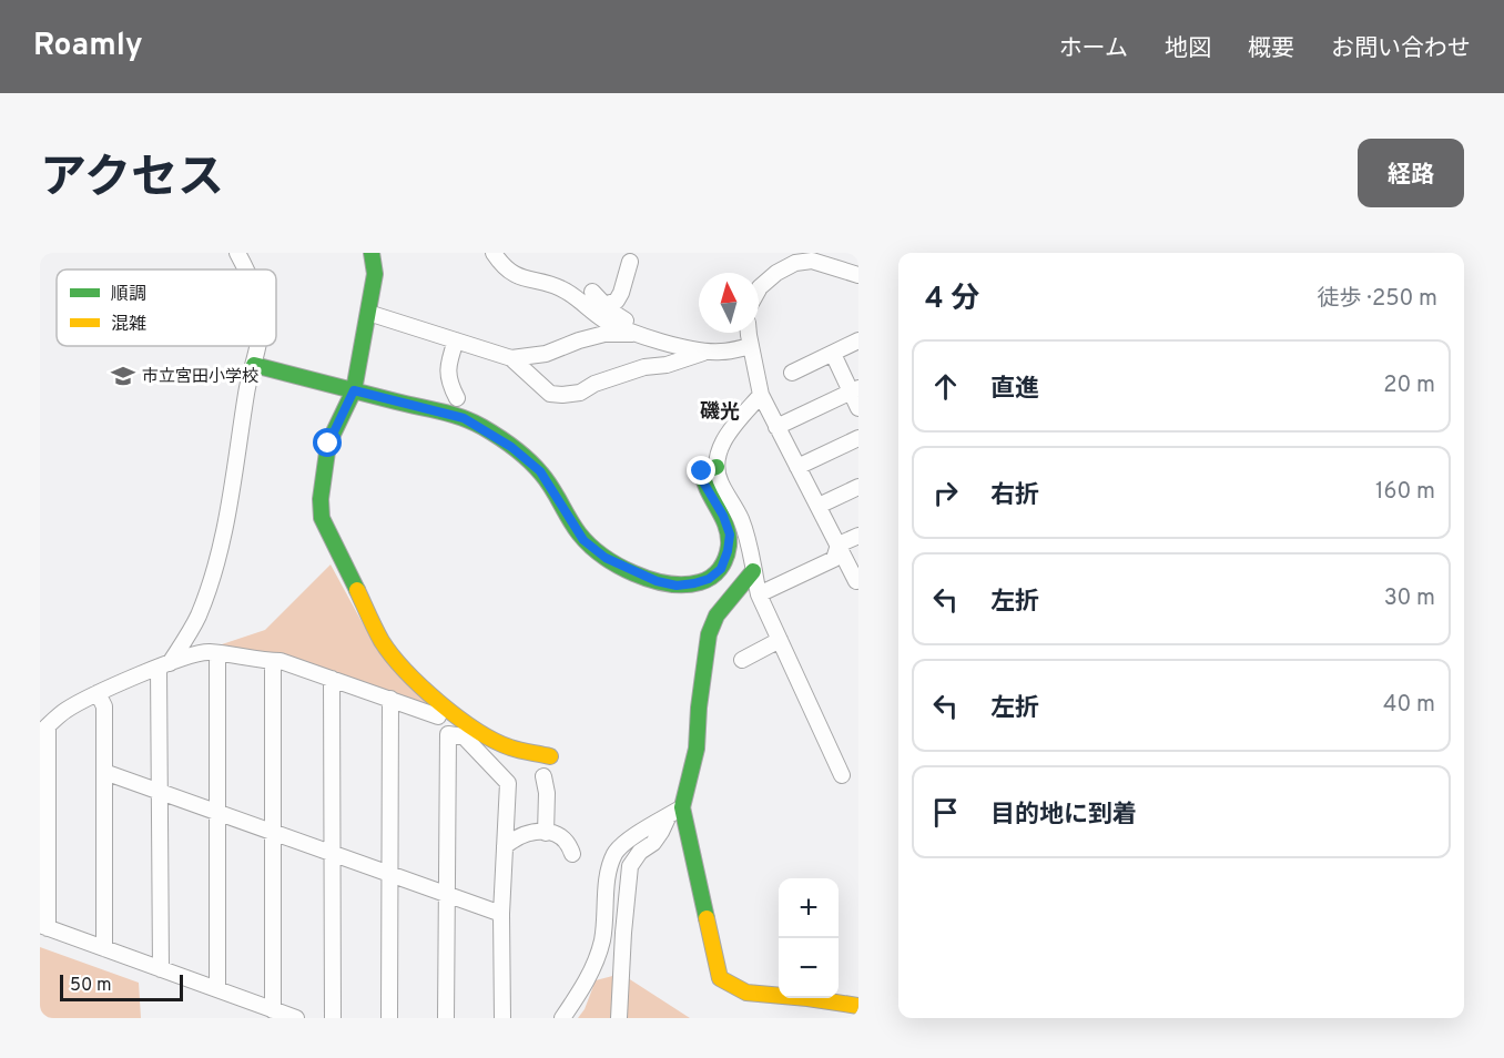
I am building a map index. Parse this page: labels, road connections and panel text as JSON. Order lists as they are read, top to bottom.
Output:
{
  "districts": ["磯光"],
  "places": {
    "school or university": ["市立宮田小学校"]
  },
  "legend": ["順調", "混雑"],
  "scale_bar": "50 m",
  "north": "top",
  "page": {
    "header": "Roamly",
    "nav": [
      "ホーム",
      "地図",
      "概要",
      "お問い合わせ"
    ],
    "title": "アクセス",
    "buttons": "経路",
    "heading": ["4 分", "徒歩 · 250 m"],
    "list": [
      ["直進", "20 m"],
      ["右折", "160 m"],
      ["左折", "30 m"],
      ["左折", "40 m"],
      "目的地に到着"
    ],
    "map_buttons": ["+", "−"],
    "scale": "50 m"
  }
}
